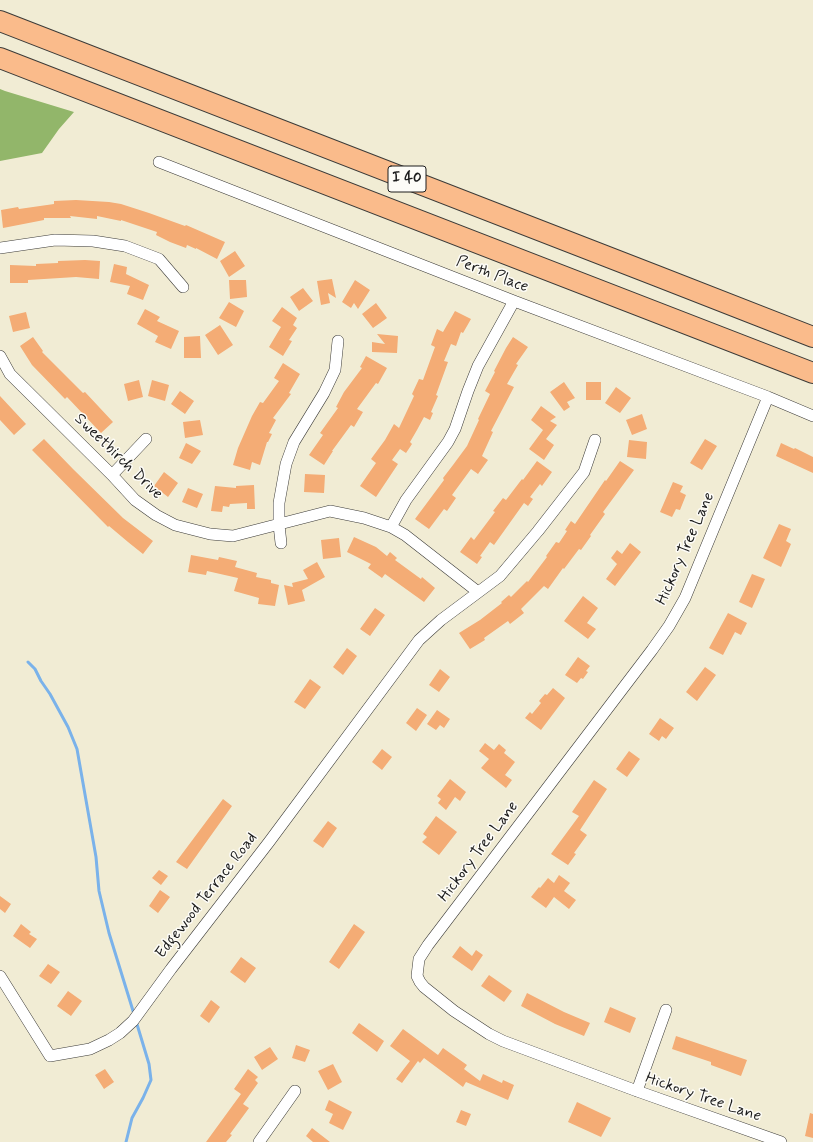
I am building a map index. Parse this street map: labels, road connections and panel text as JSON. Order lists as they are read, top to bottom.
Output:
{
  "streets": {
    "highway": ["I 40"],
    "street": [
      "Perth Place",
      "Sweetbirch Drive",
      "Hickory Tree Lane",
      "Edgewood Terrace Road"
    ]
  },
  "crossings": [
    ["Perth Place", "Hickory Tree Lane"],
    ["Sweetbirch Drive", "Edgewood Terrace Road"]
  ]
}
